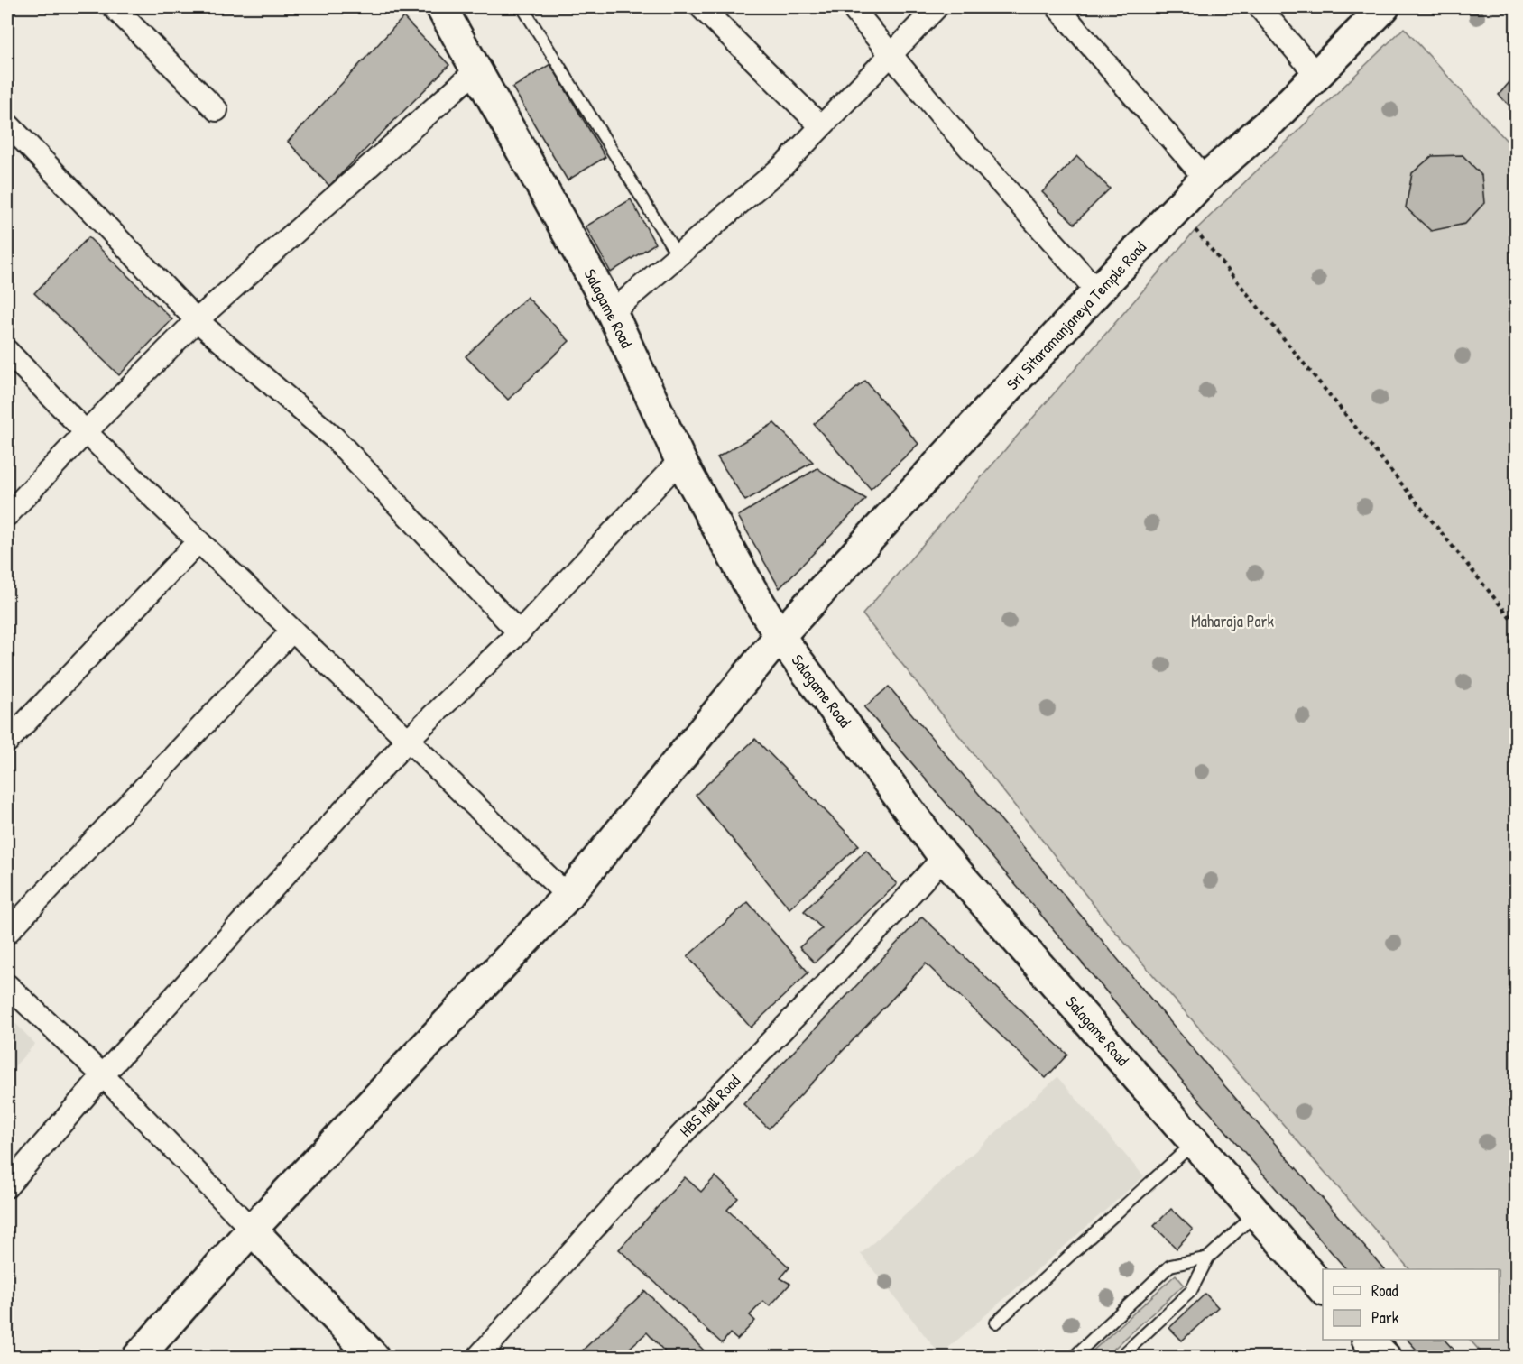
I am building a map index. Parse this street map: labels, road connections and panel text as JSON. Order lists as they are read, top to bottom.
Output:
{
  "streets": {
    "street": ["Salagame Road", "Sri Sitaramanjaneya Temple Road", "HBS Hall Road"]
  },
  "crossings": [
    ["Salagame Road", "Sri Sitaramanjaneya Temple Road"],
    ["Salagame Road", "HBS Hall Road"]
  ],
  "parks": ["Maharaja Park"],
  "legend": ["Road", "Park"]
}
